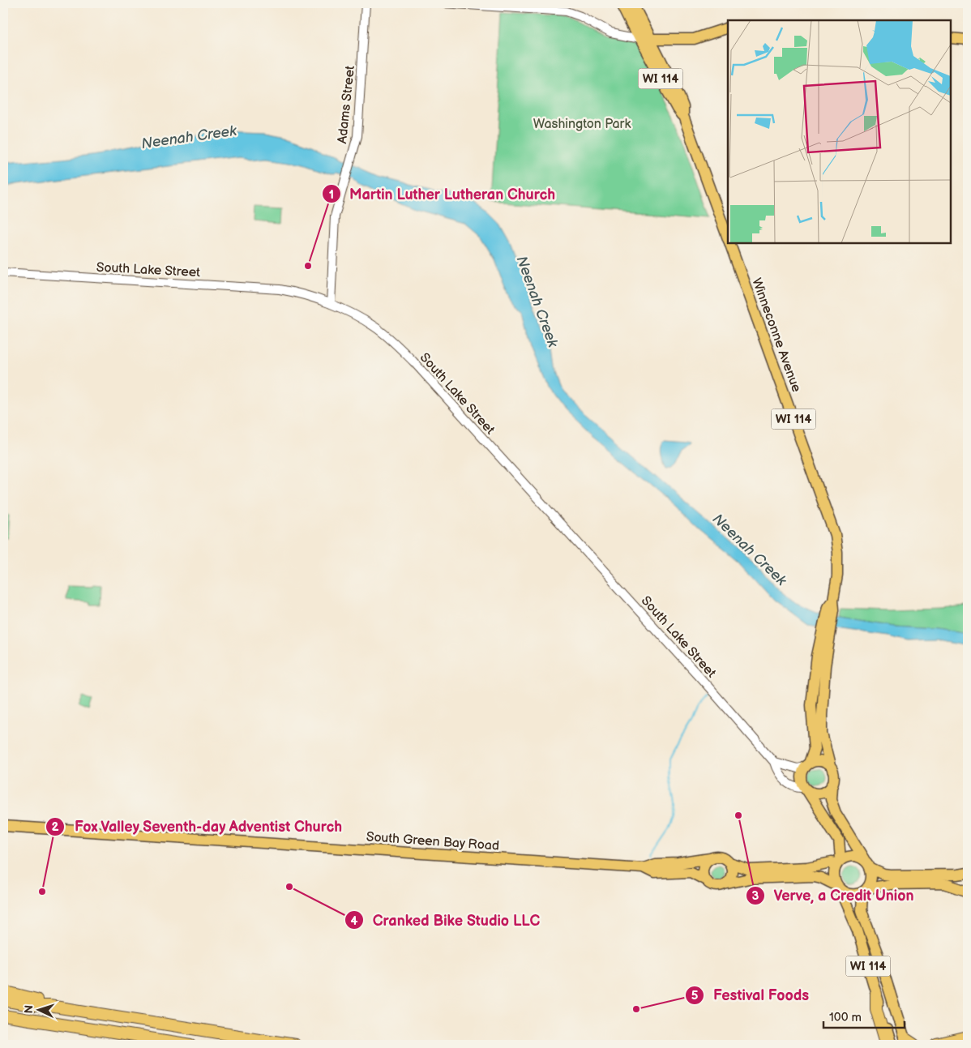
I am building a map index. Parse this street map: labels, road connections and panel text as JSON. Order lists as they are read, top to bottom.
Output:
{
  "streets": {
    "main road": ["WI 114", "Winneconne Avenue", "South Green Bay Road"],
    "street": ["Adams Street", "South Lake Street"]
  },
  "crossings": [
    ["Adams Street", "South Lake Street"],
    ["South Lake Street", "Winneconne Avenue"]
  ],
  "water": ["Neenah Creek"],
  "parks": ["Washington Park"],
  "places": [
    "Martin Luther Lutheran Church",
    "Verve, a Credit Union",
    "Cranked Bike Studio LLC",
    "Fox Valley Seventh-day Adventist Church",
    "Festival Foods"
  ],
  "scale_bar": "100 m",
  "north": "left"
}
